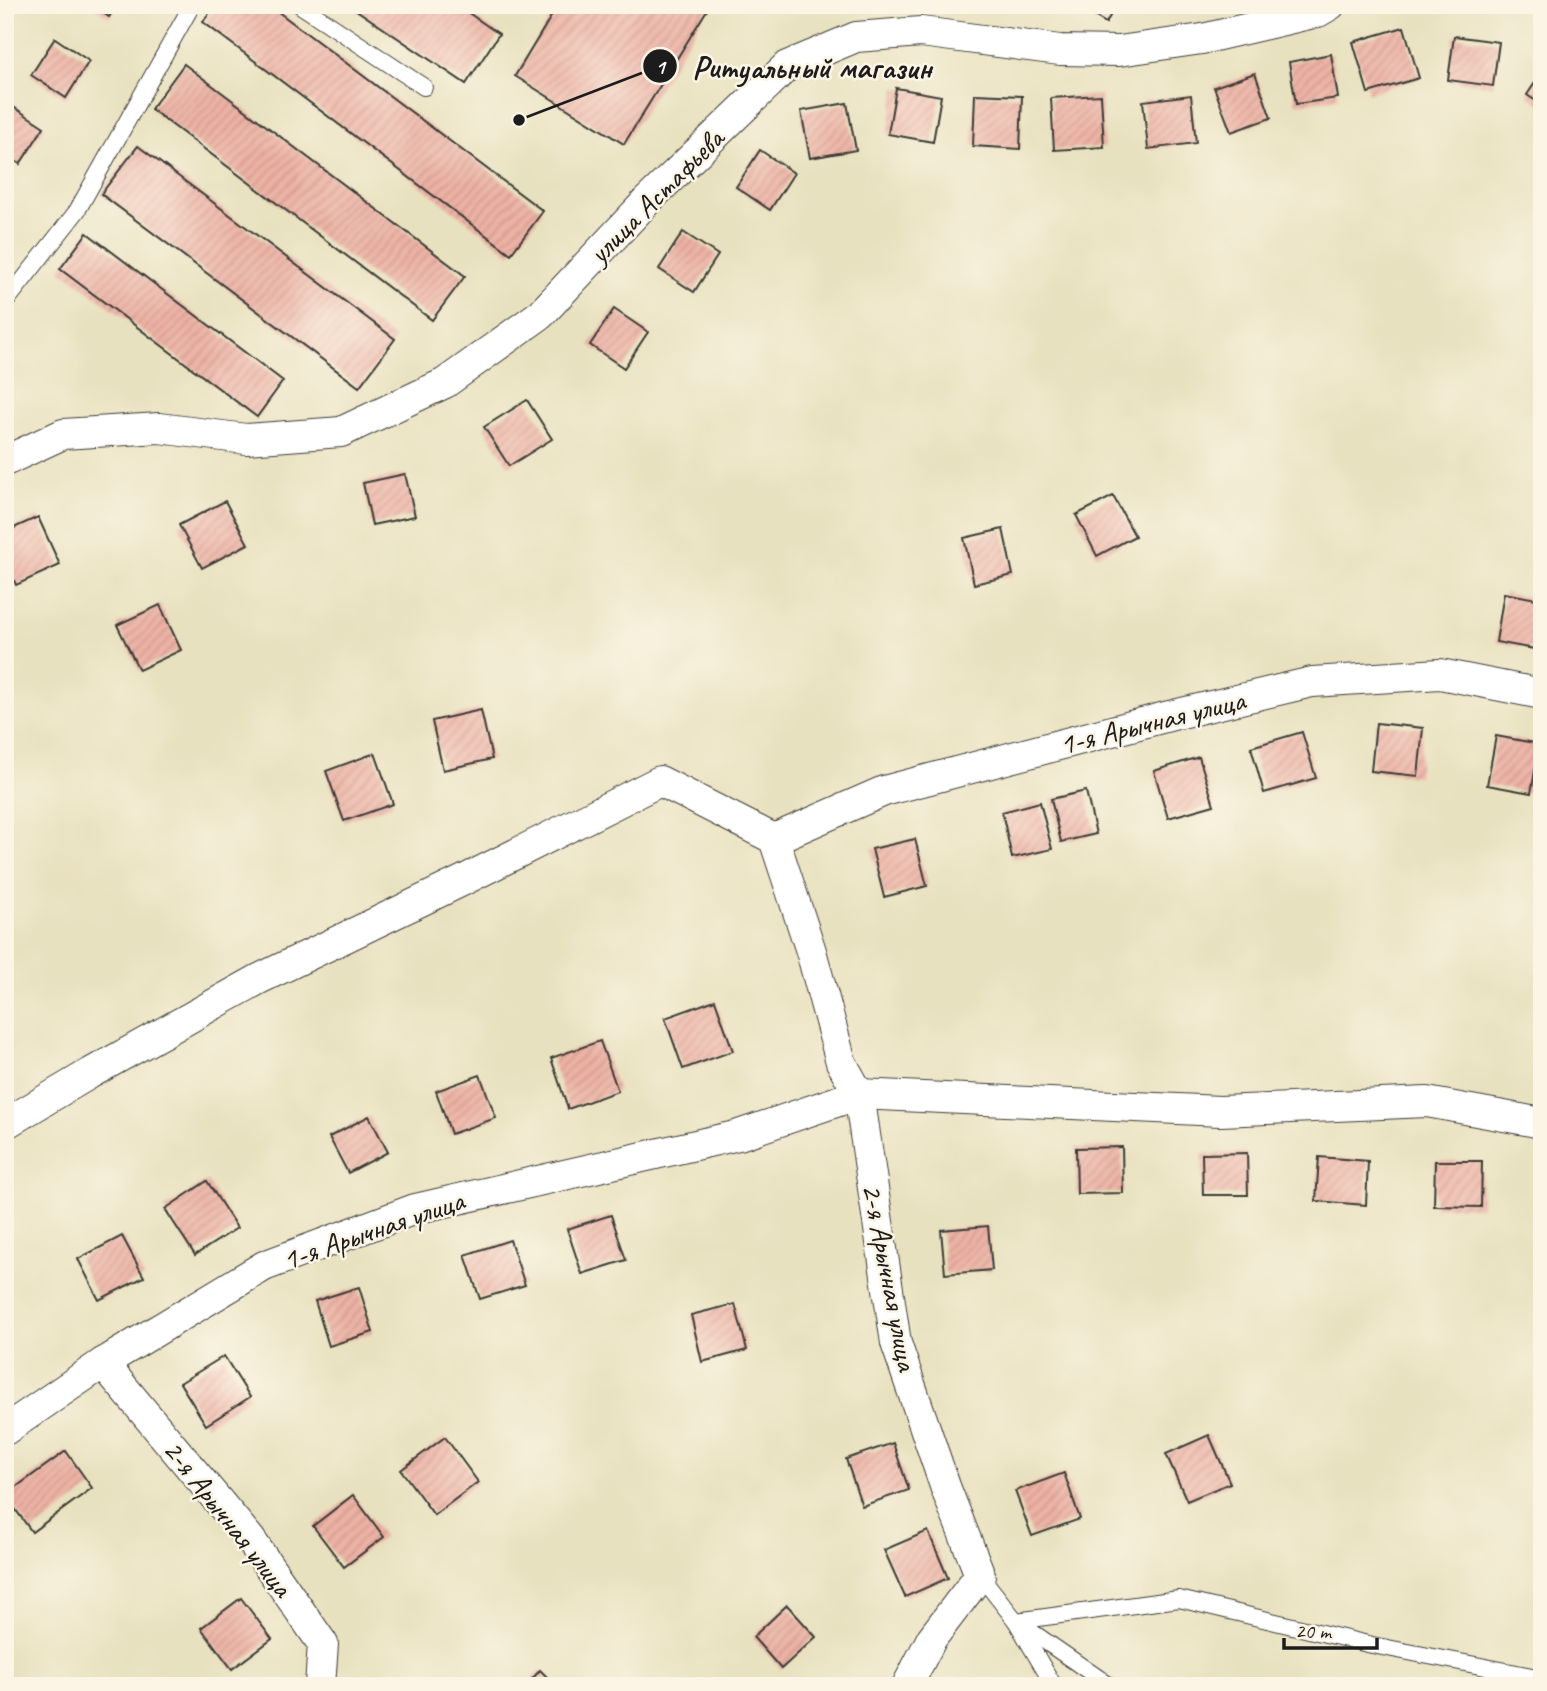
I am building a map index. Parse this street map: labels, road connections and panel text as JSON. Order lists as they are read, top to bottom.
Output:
{
  "streets": {
    "street": ["улица Астафьева", "1-я Арычная улица", "2-я Арычная улица"]
  },
  "crossings": [
    ["1-я Арычная улица", "2-я Арычная улица"]
  ],
  "places": ["Ритуальный магазин"],
  "scale_bar": "20 m"
}
